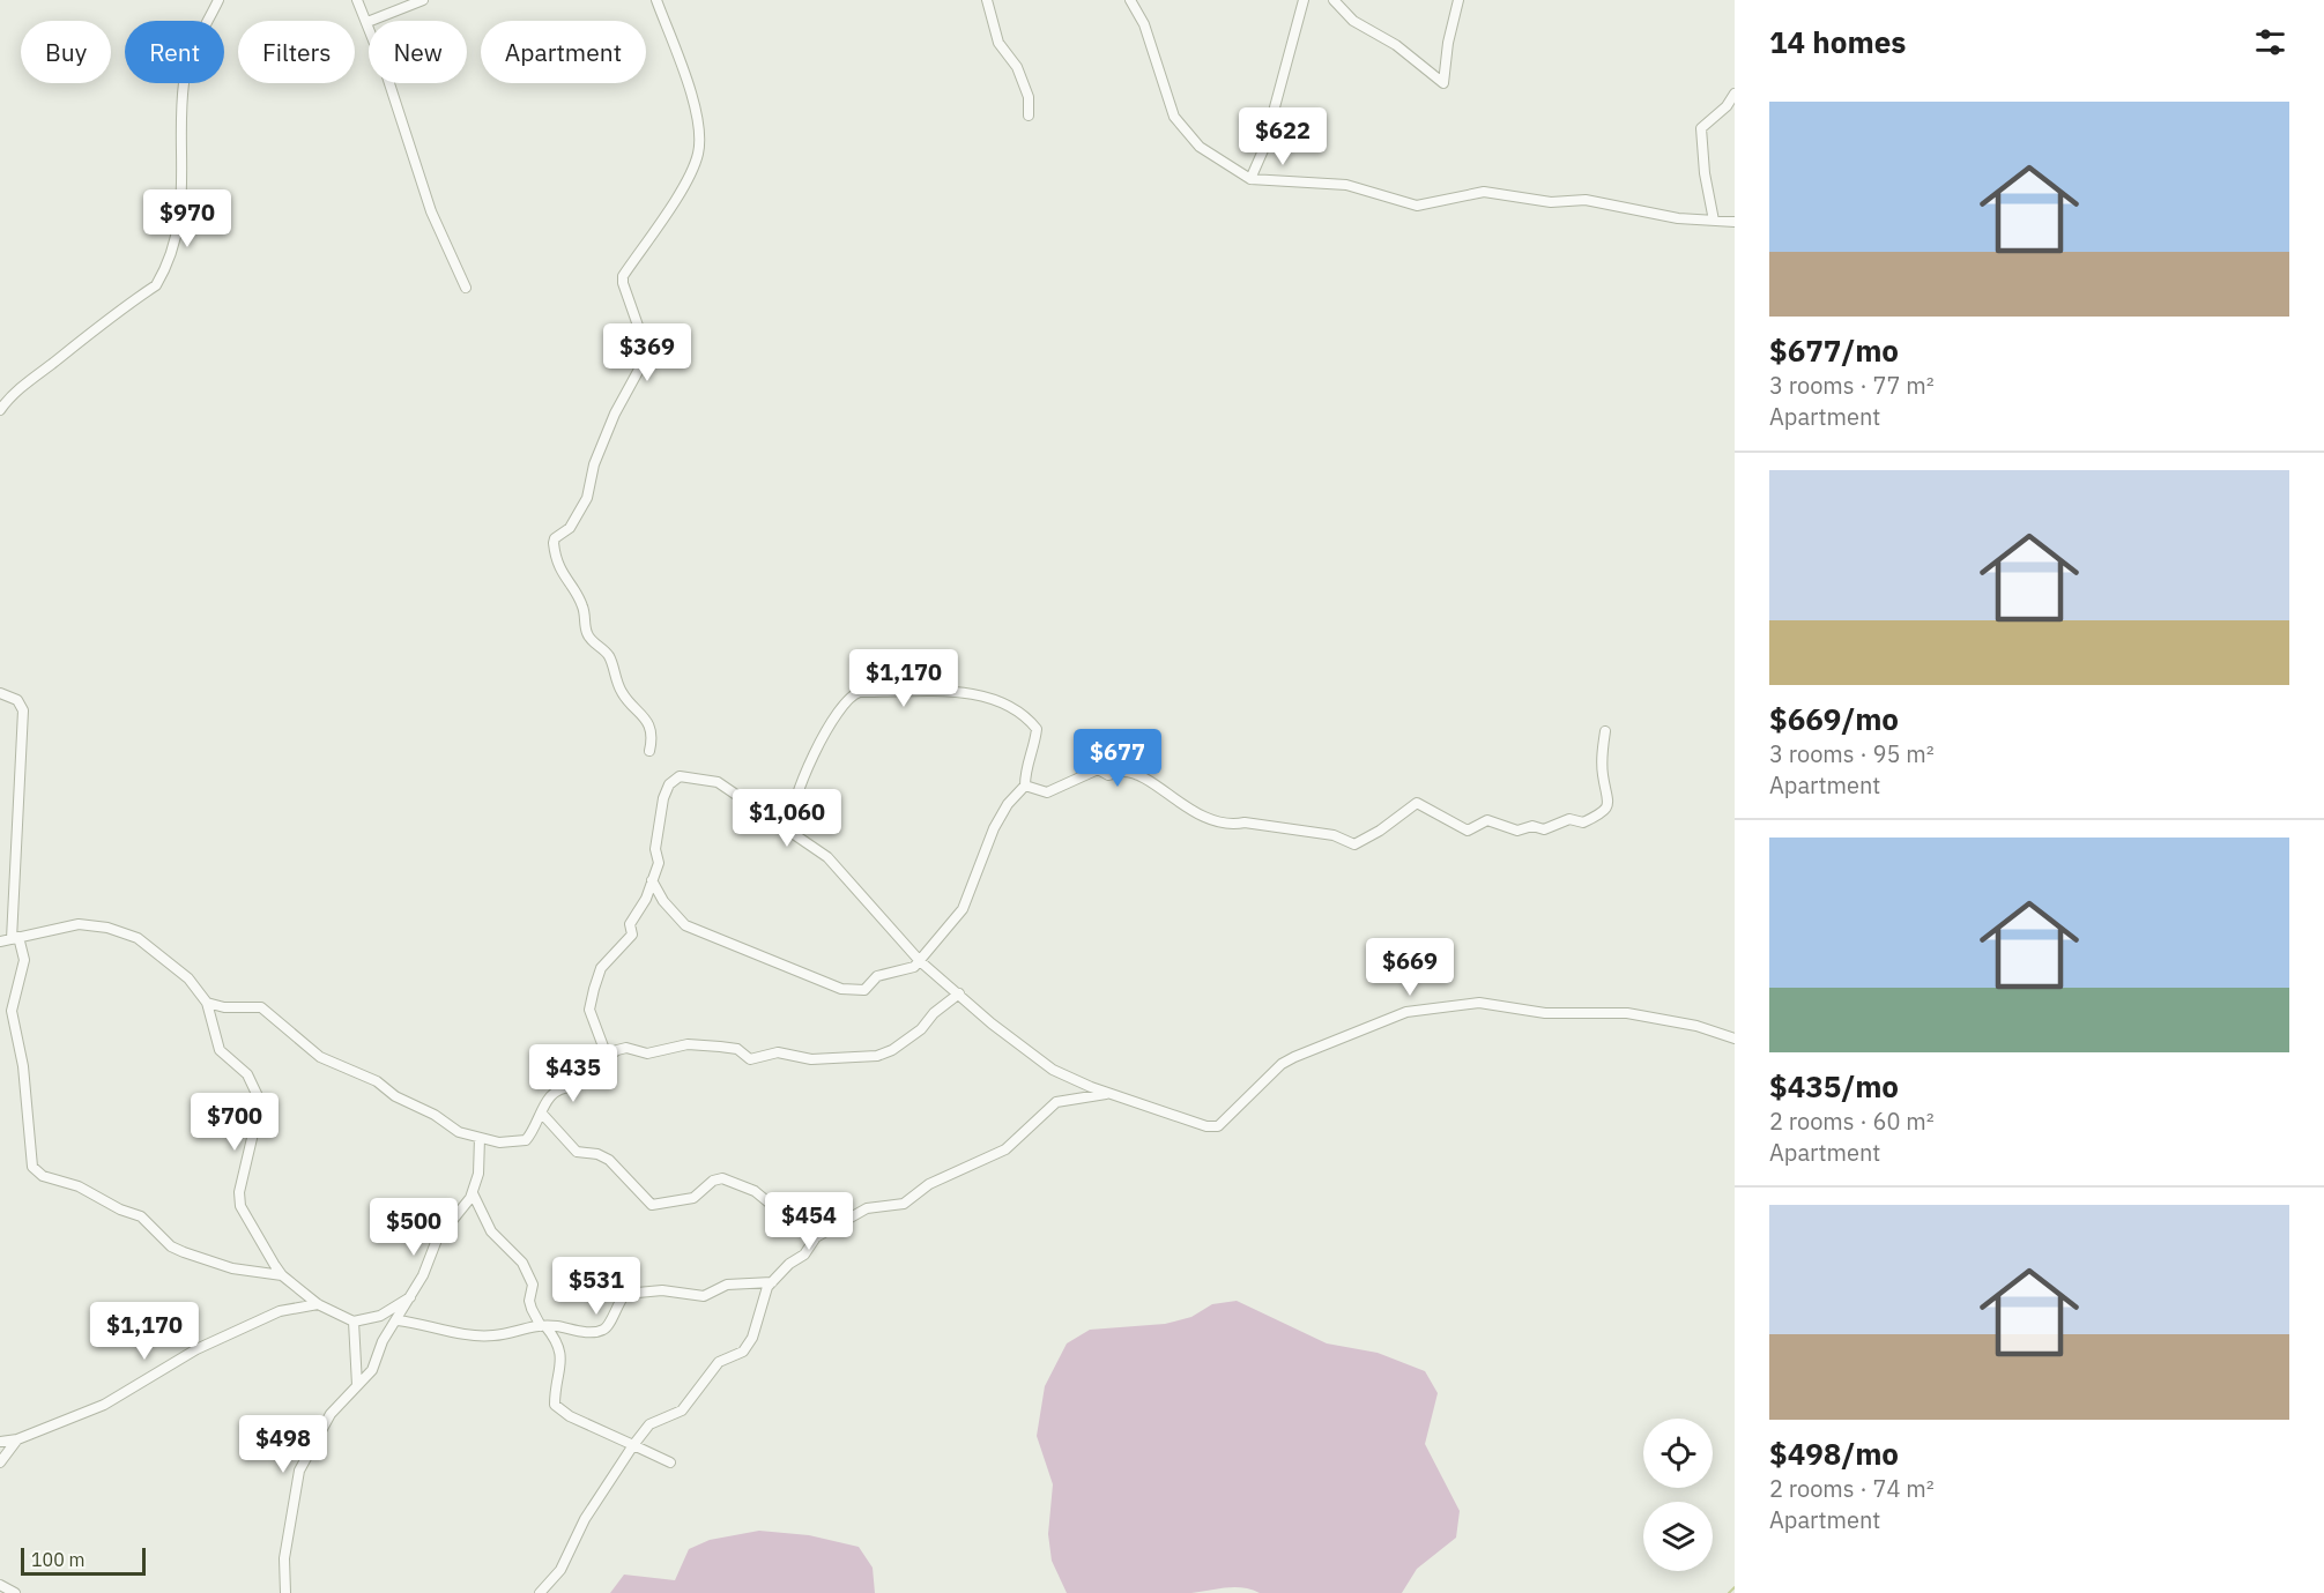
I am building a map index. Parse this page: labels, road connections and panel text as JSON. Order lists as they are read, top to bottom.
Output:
{
  "scale_bar": "100 m",
  "page": {
    "heading": "14 homes",
    "chip": [
      "Buy",
      "Rent",
      "Filters",
      "New",
      "Apartment"
    ],
    "list": [
      {
        "name": "$677/mo",
        "note": "3 rooms · 77 m² · Apartment"
      },
      {
        "name": "$669/mo",
        "note": "3 rooms · 95 m² · Apartment"
      },
      {
        "name": "$435/mo",
        "note": "2 rooms · 60 m² · Apartment"
      },
      {
        "name": "$498/mo",
        "note": "2 rooms · 74 m² · Apartment"
      }
    ],
    "price": [
      "$622",
      "$970",
      "$369",
      "$1,170",
      "$677",
      "$1,060",
      "$669",
      "$435",
      "$700",
      "$454",
      "$500",
      "$531",
      "$1,170",
      "$498"
    ],
    "scale": "100 m"
  }
}
